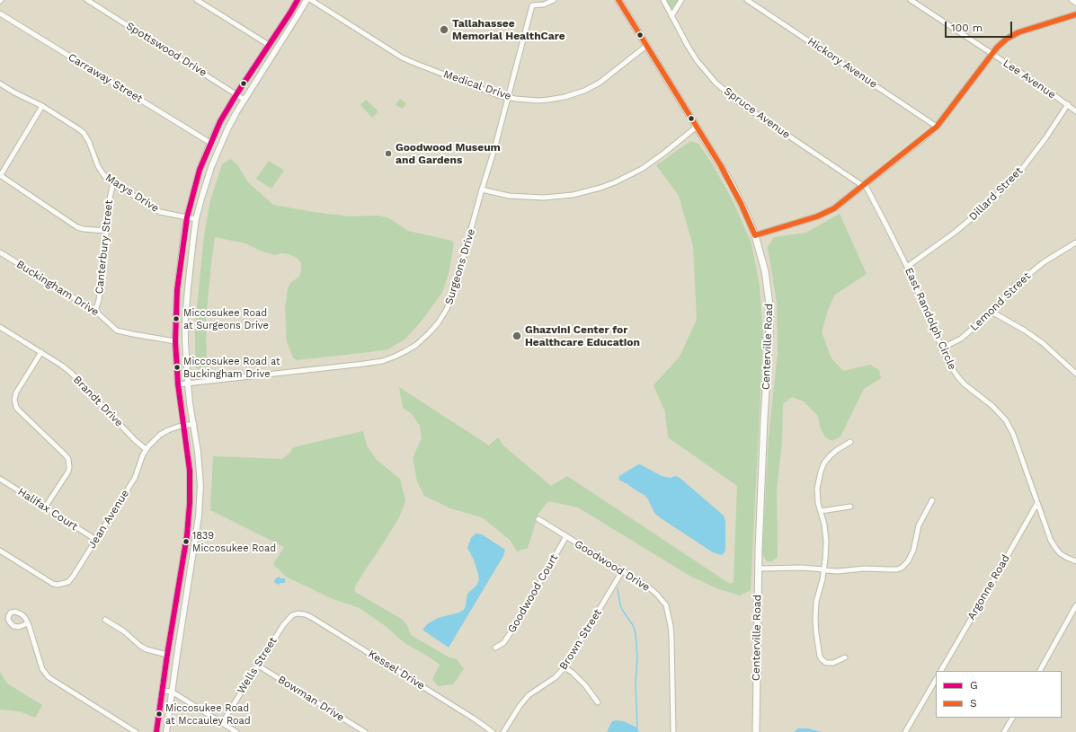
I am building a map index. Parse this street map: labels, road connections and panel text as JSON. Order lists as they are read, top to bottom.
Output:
{
  "streets": {
    "main road": ["Centerville Road"],
    "street": [
      "Spottswood Drive",
      "Hickory Avenue",
      "Carraway Street",
      "Lee Avenue",
      "Medical Drive",
      "Spruce Avenue",
      "Marys Drive",
      "Dillard Street",
      "Canterbury Street",
      "Surgeons Drive",
      "Buckingham Drive",
      "Lemond Street",
      "East Randolph Circle",
      "Brandt Drive",
      "Halifax Court",
      "Jean Avenue",
      "Goodwood Drive",
      "Argonne Road",
      "Goodwood Court",
      "Brown Street",
      "Wells Street",
      "Kessel Drive",
      "Bowman Drive"
    ]
  },
  "crossings": [
    ["Lee Avenue", "Dillard Street"],
    ["Medical Drive", "Surgeons Drive"],
    ["Medical Drive", "Centerville Road"],
    ["Spruce Avenue", "East Randolph Circle"],
    ["Marys Drive", "Canterbury Street"],
    ["Dillard Street", "East Randolph Circle"],
    ["Canterbury Street", "Buckingham Drive"],
    ["Lemond Street", "East Randolph Circle"],
    ["East Randolph Circle", "Argonne Road"],
    ["Brandt Drive", "Jean Avenue"],
    ["Halifax Court", "Jean Avenue"],
    ["Goodwood Drive", "Goodwood Court"],
    ["Goodwood Drive", "Brown Street"],
    ["Wells Street", "Kessel Drive"],
    ["Wells Street", "Bowman Drive"]
  ],
  "places": [
    "Tallahassee Memorial HealthCare",
    "Goodwood Museum and Gardens",
    "Miccosukee Road at Surgeons Drive",
    "Ghazvini Center for Healthcare Education",
    "Miccosukee Road at Buckingham Drive",
    "1839 Miccosukee Road",
    "Miccosukee Road at Mccauley Road"
  ],
  "lines": ["transit line G", "transit line S"],
  "legend": ["G", "S"],
  "scale_bar": "100 m"
}
